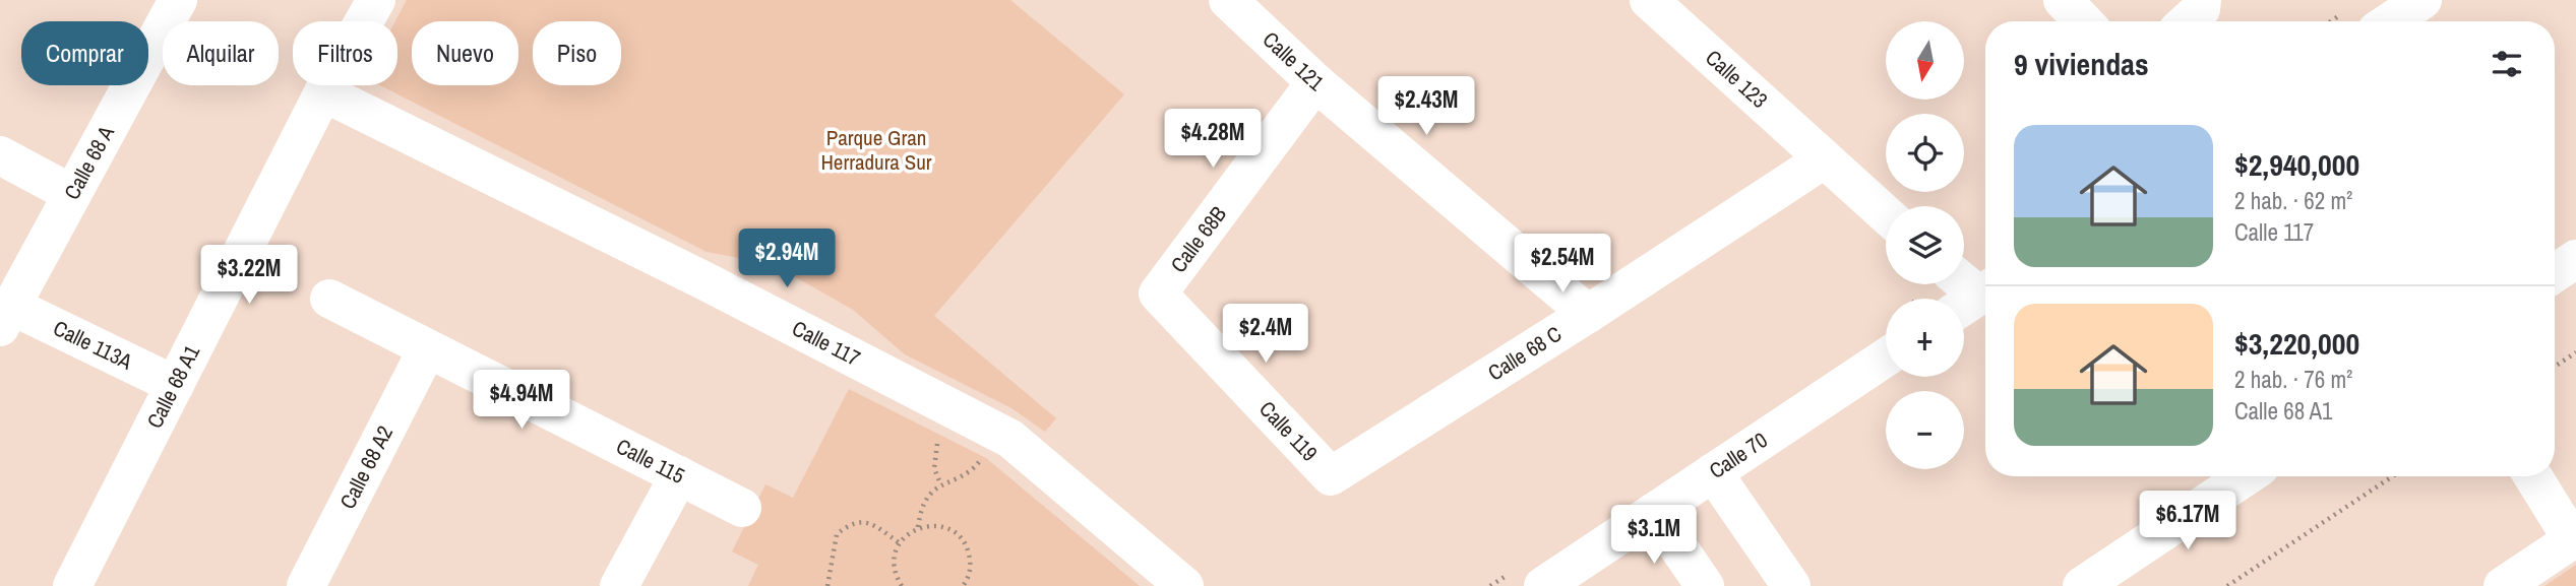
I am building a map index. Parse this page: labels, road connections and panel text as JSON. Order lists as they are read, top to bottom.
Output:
{
  "streets": {
    "street": [
      "Calle 121",
      "Calle 123",
      "Calle 68 A",
      "Calle 68B",
      "Calle 117",
      "Calle 113A",
      "Calle 68 C",
      "Calle 68 A1",
      "Calle 119",
      "Calle 70",
      "Calle 115",
      "Calle 68 A2"
    ]
  },
  "crossings": [
    ["Calle 121", "Calle 68B"],
    ["Calle 121", "Calle 68 C"],
    ["Calle 123", "Calle 68 C"],
    ["Calle 68 A", "Calle 113A"],
    ["Calle 68B", "Calle 119"],
    ["Calle 117", "Calle 68 A1"],
    ["Calle 113A", "Calle 68 A1"],
    ["Calle 68 C", "Calle 119"],
    ["Calle 115", "Calle 68 A2"]
  ],
  "parks": ["Parque Gran Herradura Sur"],
  "north": "bottom",
  "page": {
    "map_buttons": ["+", "−"],
    "chip": [
      "Comprar",
      "Alquilar",
      "Filtros",
      "Nuevo",
      "Piso"
    ],
    "heading": "9 viviendas",
    "price": [
      "$2.43M",
      "$4.28M",
      "$2.94M",
      "$2.54M",
      "$3.22M",
      "$2.4M",
      "$4.94M",
      "$6.17M",
      "$3.1M"
    ],
    "list": [
      {
        "name": "$2,940,000",
        "note": "2 hab. · 62 m² · Calle 117"
      },
      {
        "name": "$3,220,000",
        "note": "2 hab. · 76 m² · Calle 68 A1"
      }
    ]
  }
}
